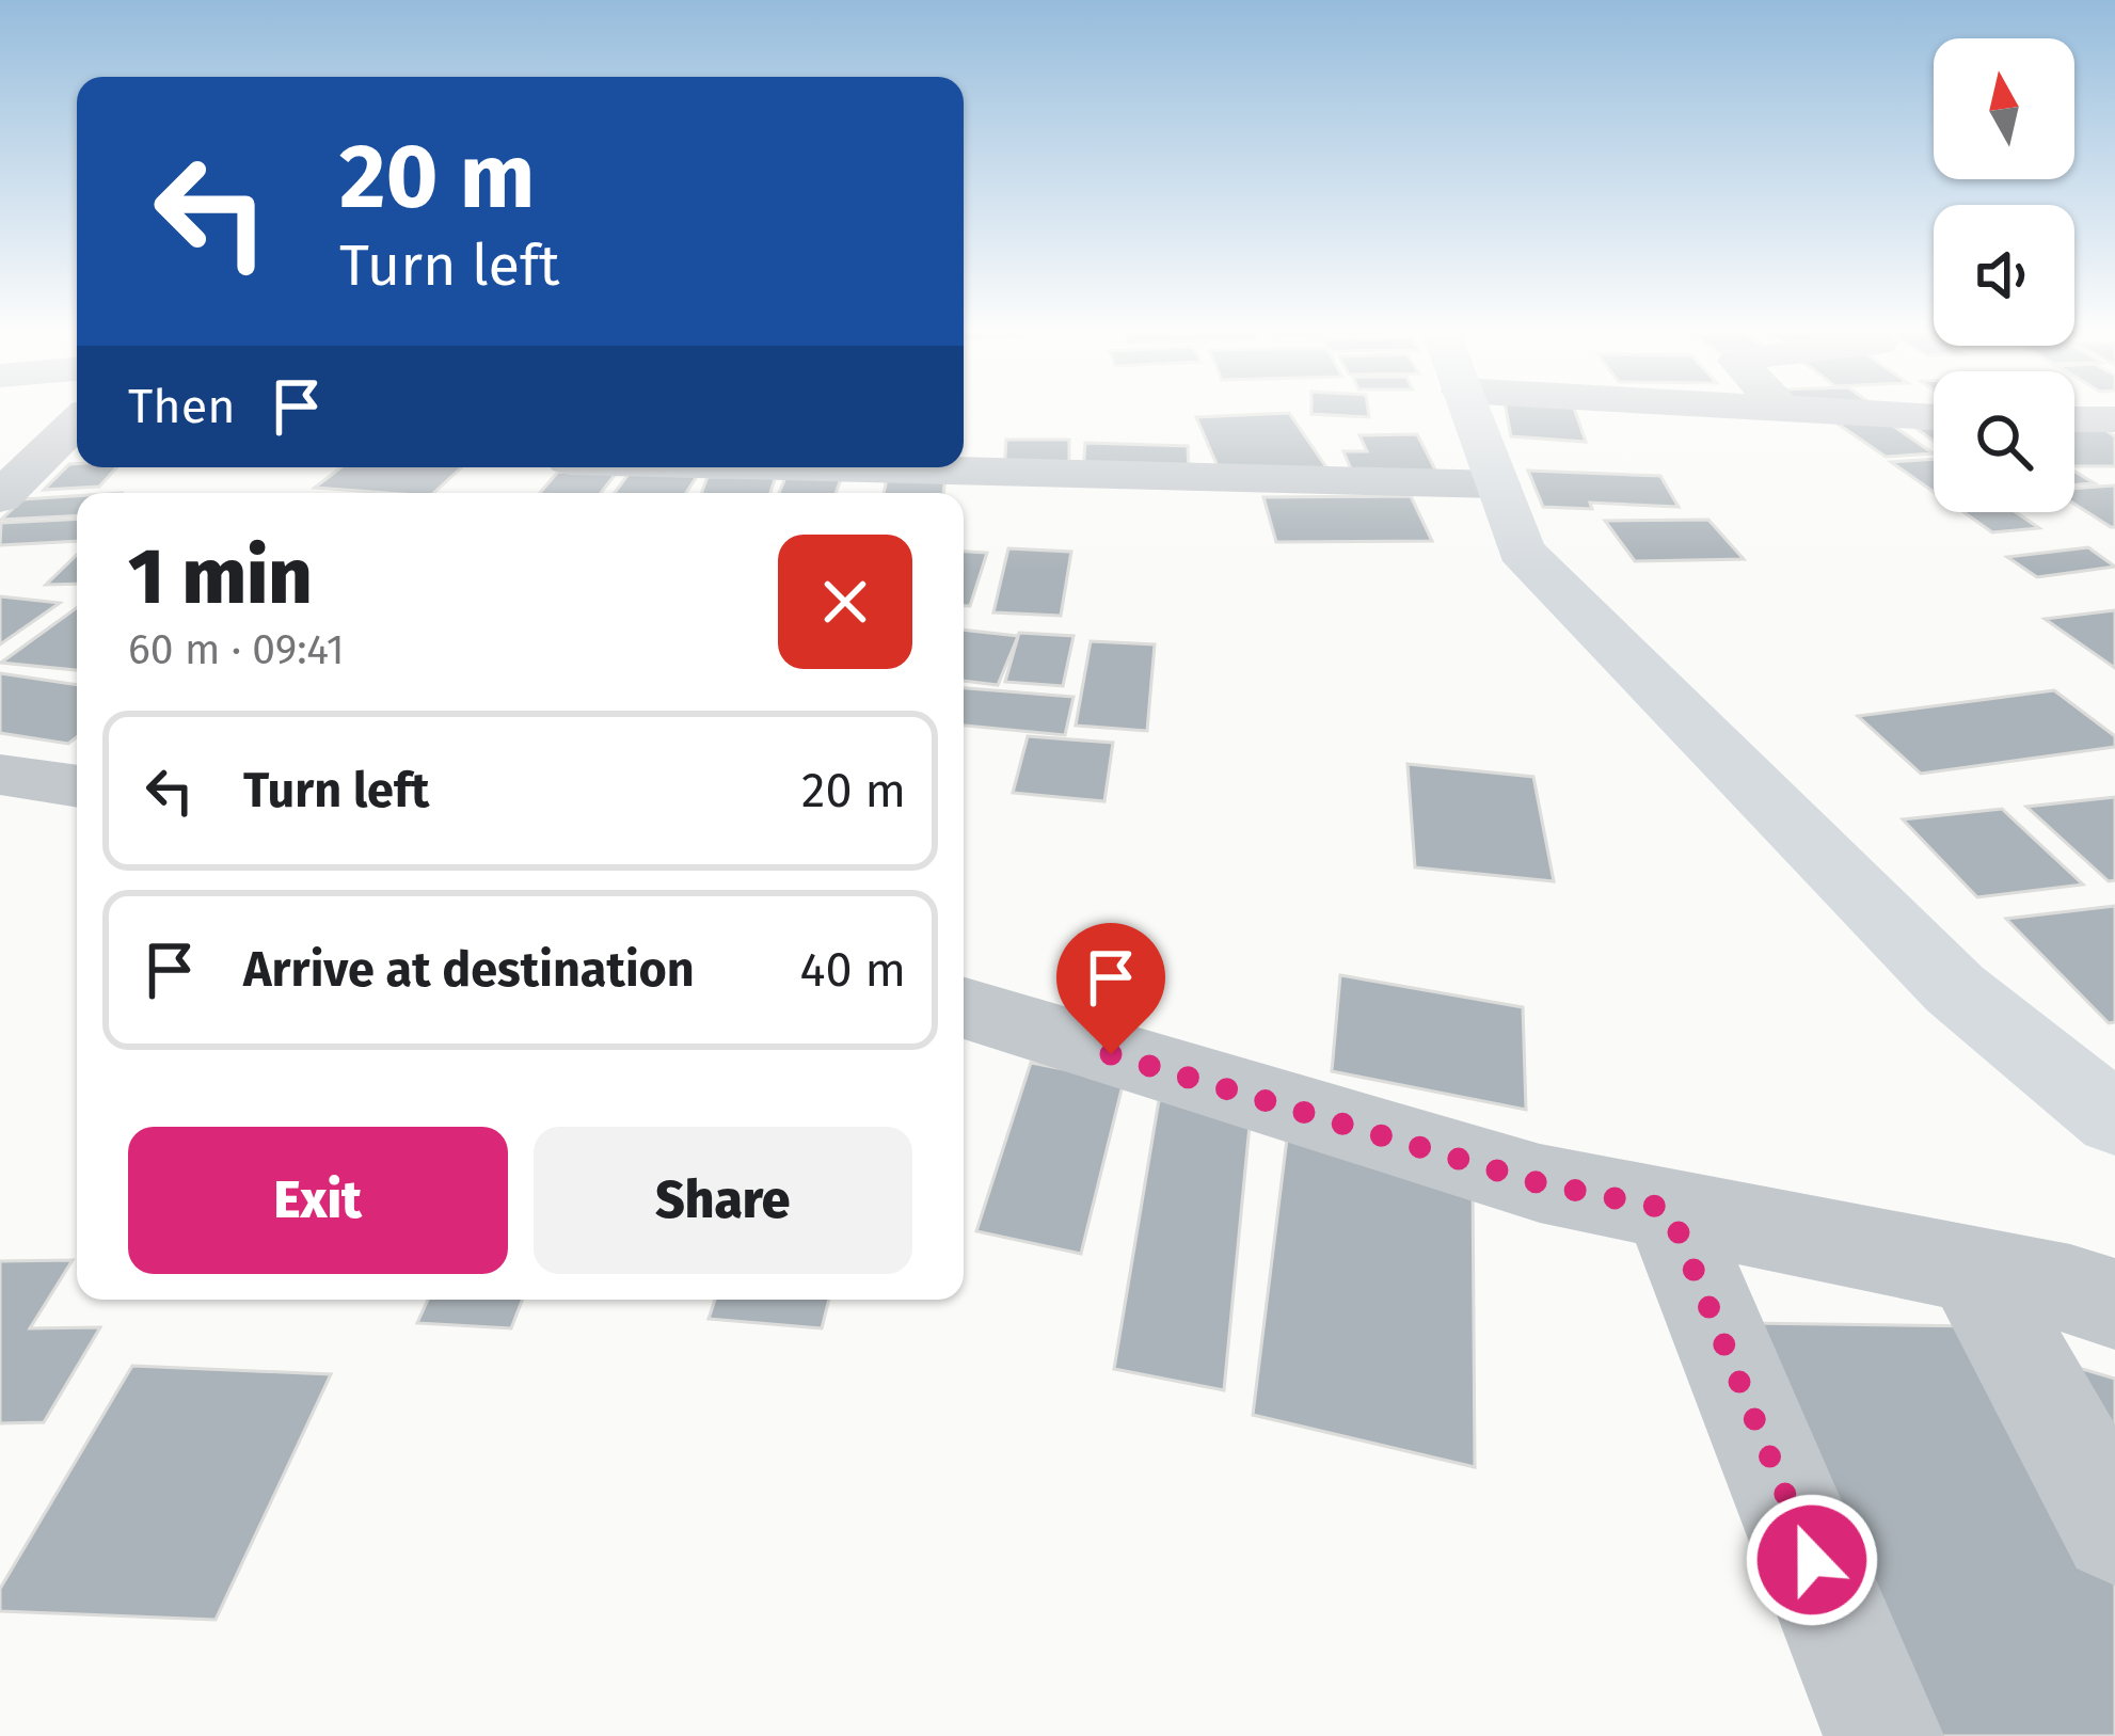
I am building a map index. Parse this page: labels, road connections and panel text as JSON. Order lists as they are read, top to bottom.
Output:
{
  "north": "top",
  "page": {
    "turn": ["20 m", "Turn left"],
    "then": "Then",
    "heading": ["1 min", "60 m · 09:41"],
    "list": [
      {
        "name": "Turn left",
        "value": "20 m"
      },
      {
        "name": "Arrive at destination",
        "value": "40 m"
      }
    ],
    "buttons": ["Exit", "Share"]
  }
}
